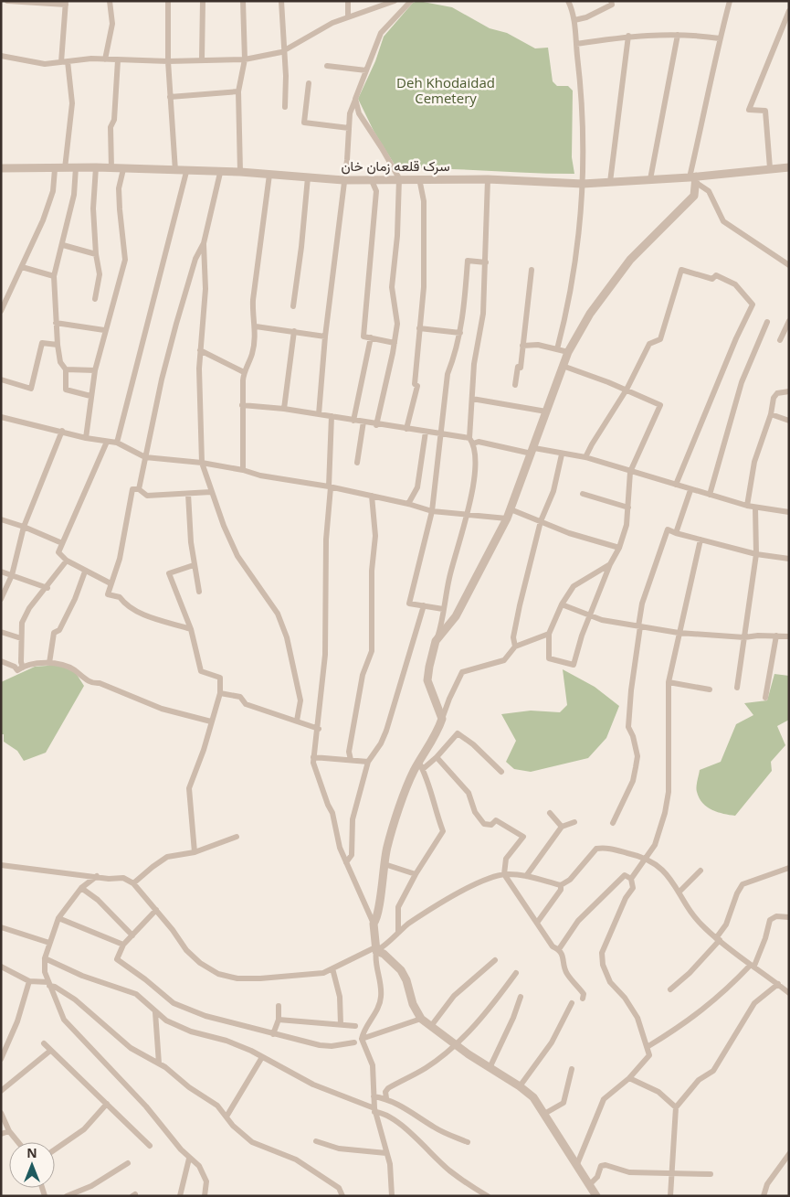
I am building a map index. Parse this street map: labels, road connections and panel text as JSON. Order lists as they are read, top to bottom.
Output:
{
  "streets": {
    "street": ["سرک قلعه زمان خان"]
  },
  "parks": ["Deh Khodaidad Cemetery"],
  "north": "top"
}
